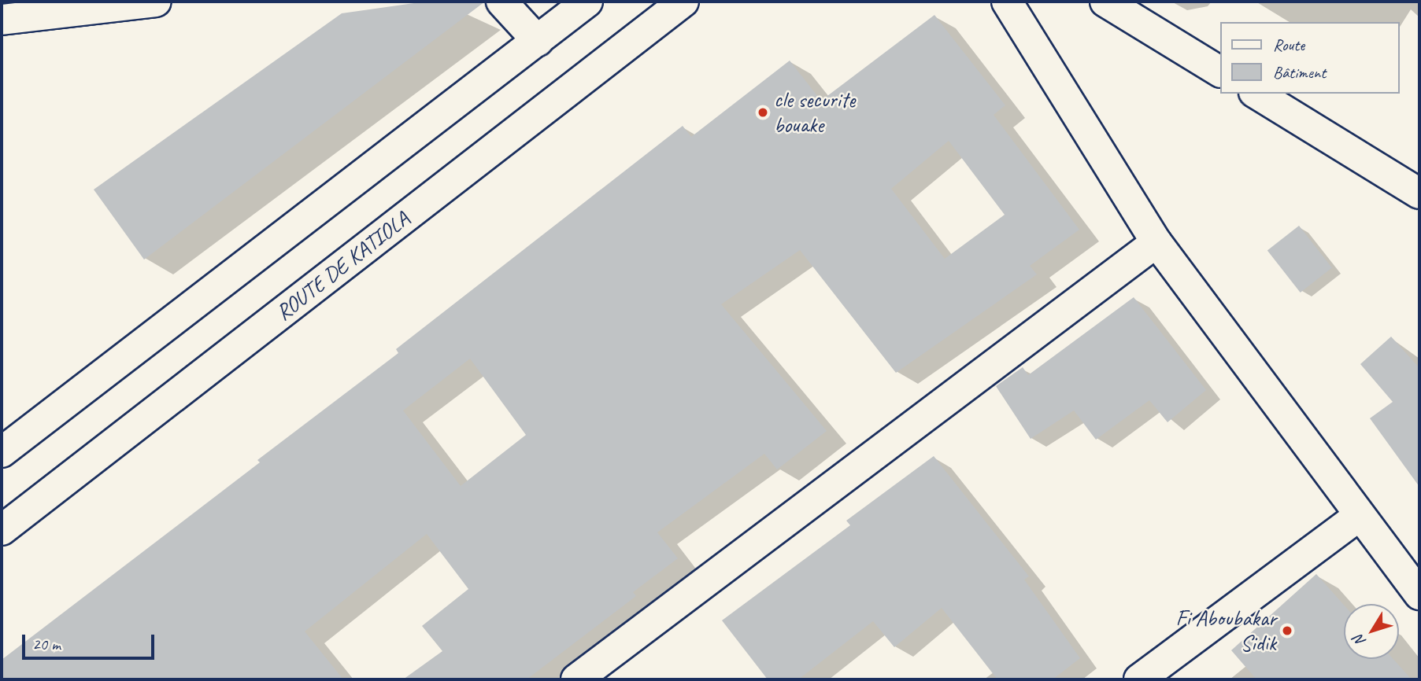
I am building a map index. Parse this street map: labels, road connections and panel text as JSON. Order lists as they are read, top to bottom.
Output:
{
  "streets": {
    "main road": ["ROUTE DE KATIOLA"]
  },
  "places": ["cle securite bouake", "Fi Aboubakar Sidik"],
  "legend": ["Route", "Bâtiment"],
  "scale_bar": "20 m",
  "north": "bottom left"
}
